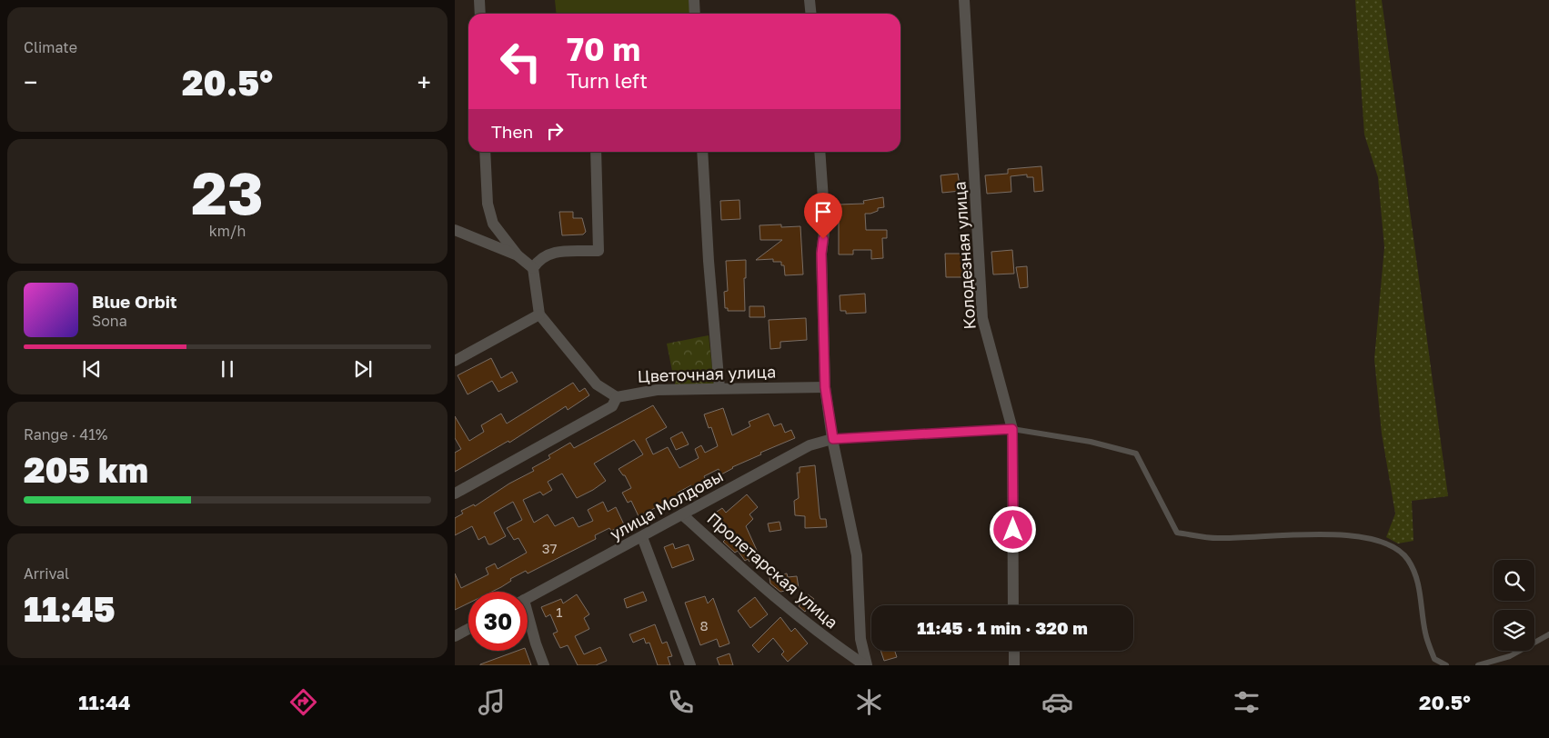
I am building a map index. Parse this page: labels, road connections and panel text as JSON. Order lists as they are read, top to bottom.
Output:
{
  "streets": {
    "street": [
      "Колодезная улица",
      "Цветочная улица",
      "улица Молдовы",
      "Пролетарская улица"
    ]
  },
  "crossings": [
    ["Цветочная улица", "Пролетарская улица"],
    ["улица Молдовы", "Пролетарская улица"]
  ],
  "house_numbers": ["37", "1", "8"],
  "page": {
    "tile": [
      "Climate",
      ["23", "km/h"],
      ["Range · 41%", "205 km"],
      ["Arrival", "11:45"]
    ],
    "turn": ["70 m", "Turn left"],
    "heat": ["−", "20.5°", "+"],
    "then": "Then",
    "song": ["Blue Orbit", "Sona"],
    "limit": "30",
    "trip": "11:45 · 1 min · 320 m",
    "tabs": ["11:44", "20.5°"]
  }
}
